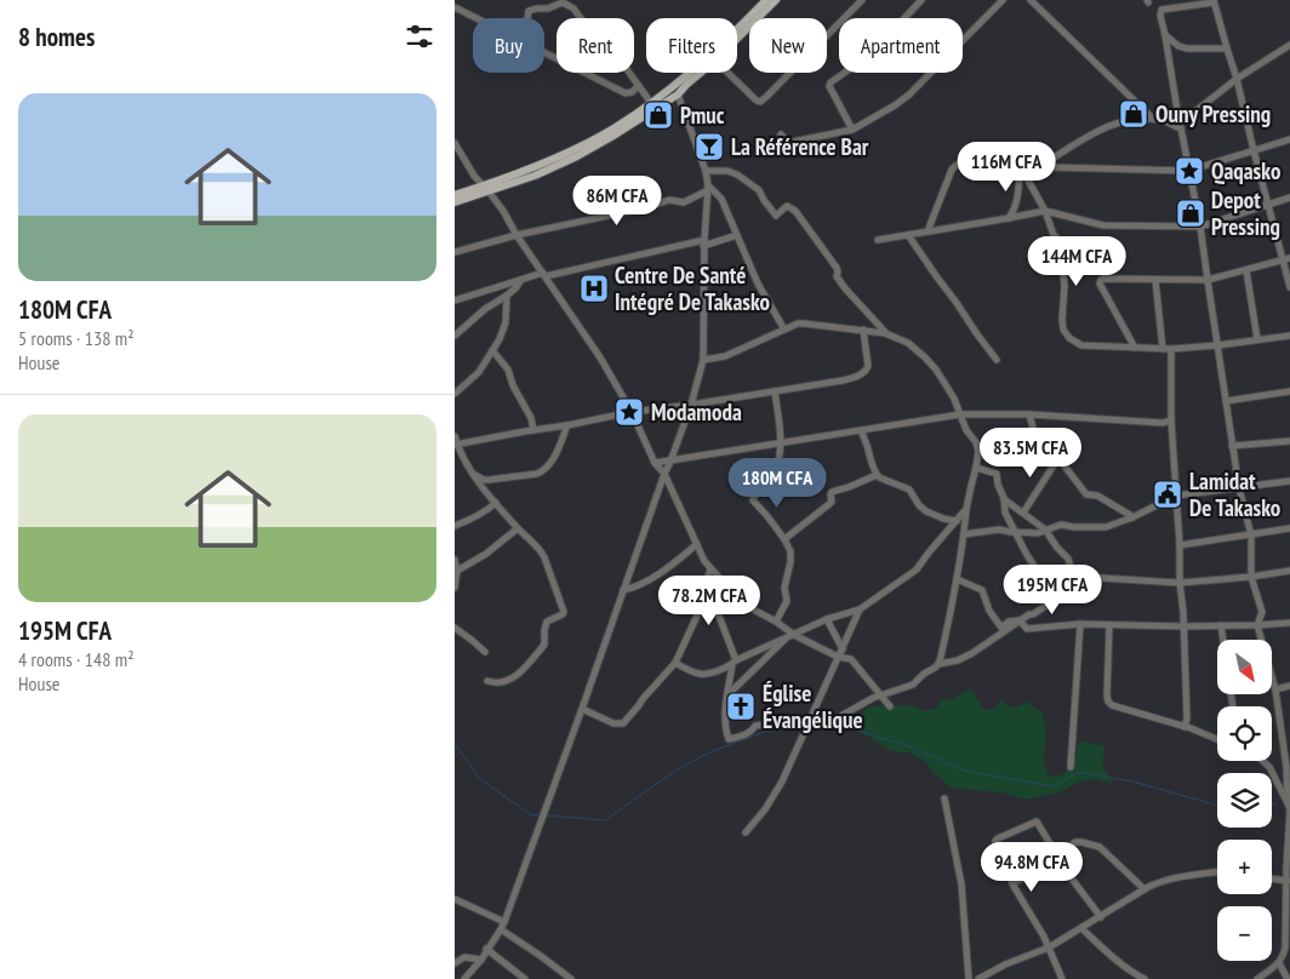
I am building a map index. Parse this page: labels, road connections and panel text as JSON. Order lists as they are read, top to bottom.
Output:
{
  "places": {
    "shop": ["Ouny Pressing", "Pmuc", "Depot Pressing"],
    "bar": ["La Référence Bar"],
    "place": ["Qaqasko", "Modamoda"],
    "hospital": ["Centre De Santé Intégré De Takasko"],
    "public building": ["Lamidat De Takasko"],
    "church": ["Église Évangélique"]
  },
  "north": "bottom right",
  "page": {
    "heading": "8 homes",
    "chip": [
      "Buy",
      "Rent",
      "Filters",
      "New",
      "Apartment"
    ],
    "list": [
      {
        "name": "180M CFA",
        "note": "5 rooms · 138 m² · House"
      },
      {
        "name": "195M CFA",
        "note": "4 rooms · 148 m² · House"
      }
    ],
    "price": [
      "116M CFA",
      "86M CFA",
      "144M CFA",
      "83.5M CFA",
      "180M CFA",
      "195M CFA",
      "78.2M CFA",
      "94.8M CFA"
    ],
    "map_buttons": ["+", "−"]
  }
}
